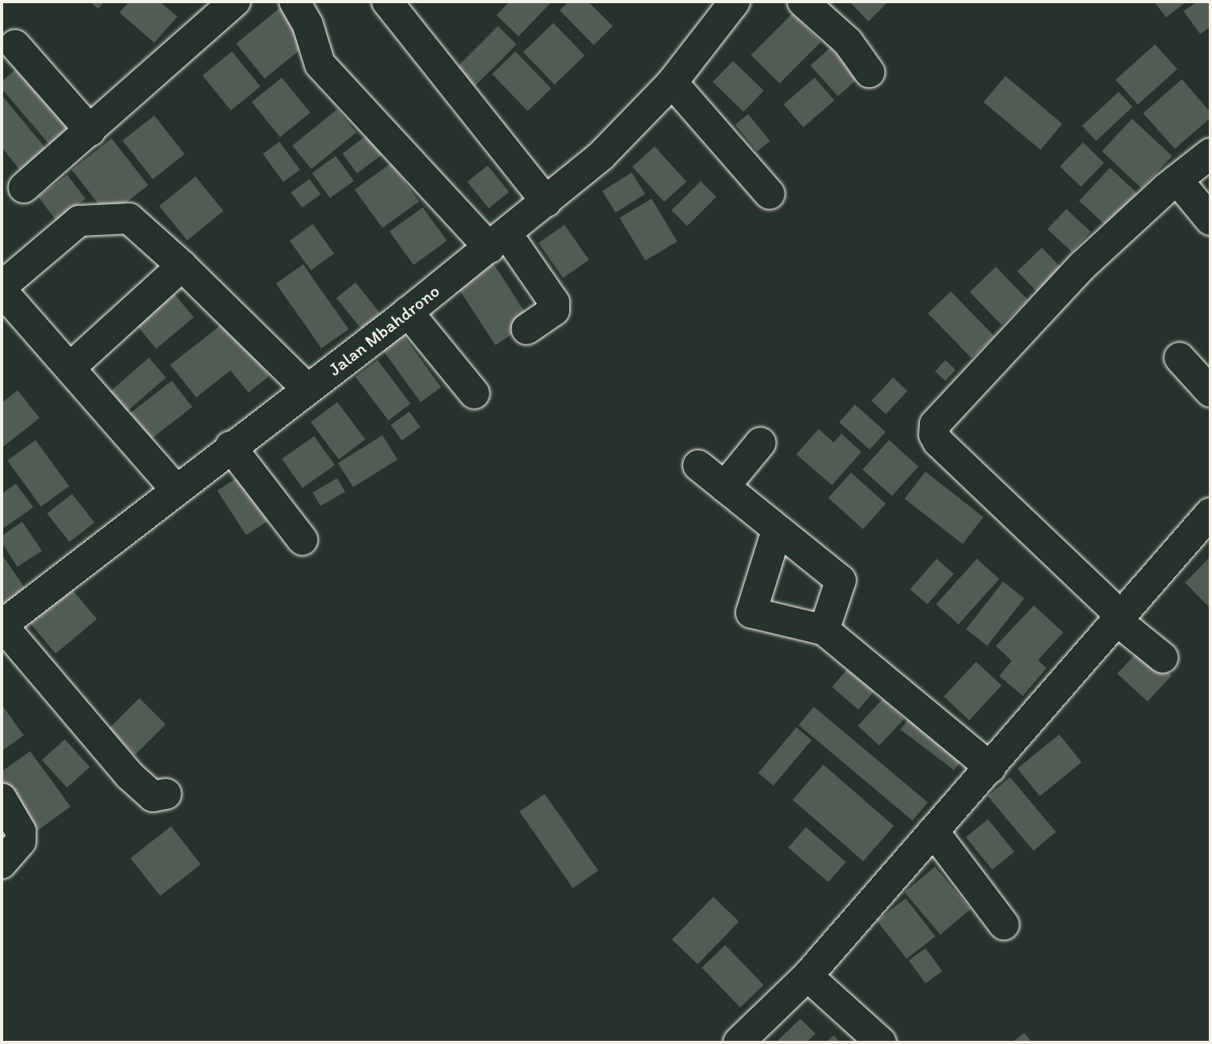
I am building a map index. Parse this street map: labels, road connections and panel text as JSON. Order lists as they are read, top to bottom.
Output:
{
  "streets": {
    "street": ["Jalan Mbahdrono"]
  }
}
